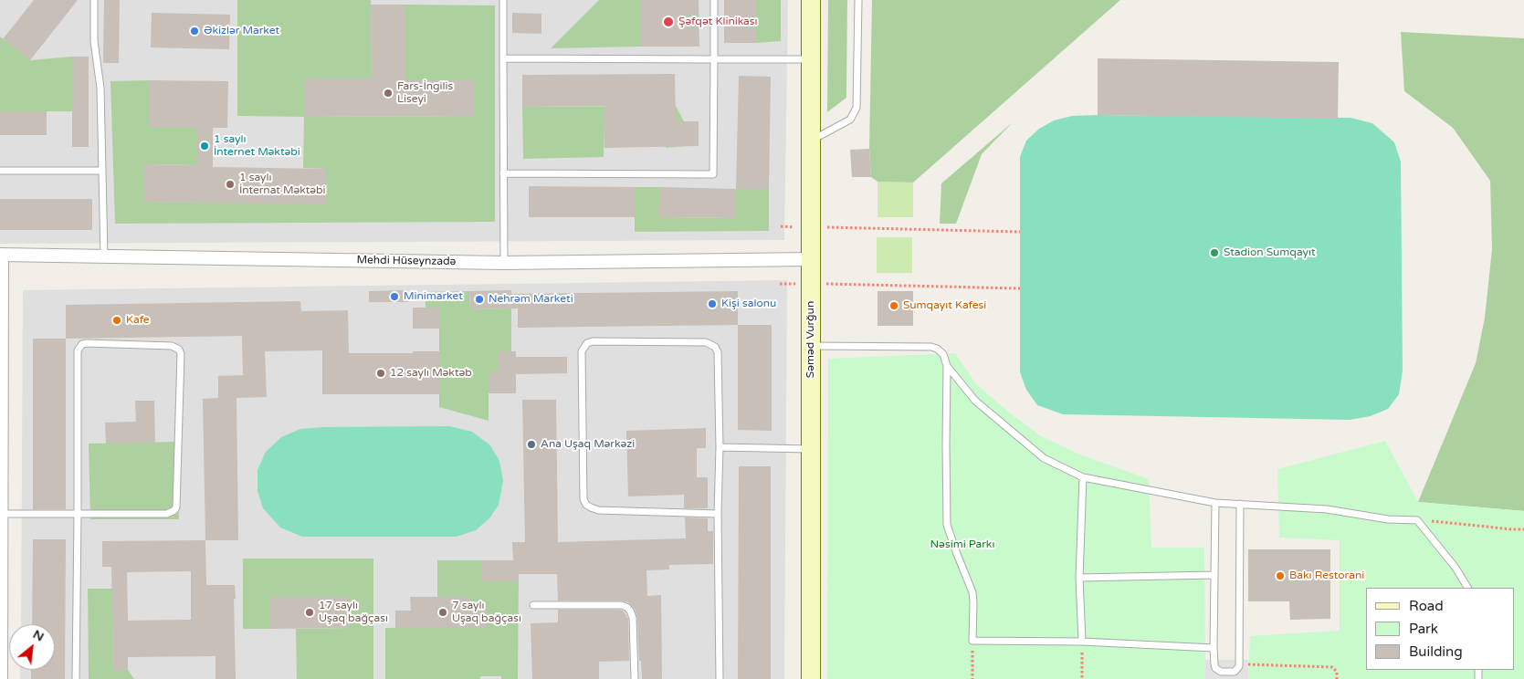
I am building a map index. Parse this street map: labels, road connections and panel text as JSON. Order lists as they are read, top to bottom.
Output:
{
  "streets": {
    "main road": ["Səməd Vurğun"],
    "street": ["Mehdi Hüseynzadə"]
  },
  "crossings": [
    ["Mehdi Hüseynzadə", "Səməd Vurğun"]
  ],
  "parks": ["Nəsimi Parkı"],
  "places": [
    "Şəfqət Klinikası",
    "Əkizlər Market",
    "Fars-İngilis Liseyi",
    "1 saylı İnternet Məktəbi",
    "1 saylı İnternat Məktəbi",
    "Stadion Sumqayıt",
    "Minimarket",
    "Nehrəm Marketi",
    "Kişi salonu",
    "Sumqayıt Kafesi",
    "Kafe",
    "12 saylı Məktəb",
    "Ana Uşaq Mərkəzi",
    "Bakı Restorani",
    "17 saylı Uşaq bağçası",
    "7 saylı Uşaq bağçası"
  ],
  "legend": ["Road", "Park", "Building"],
  "north": "top right"
}
